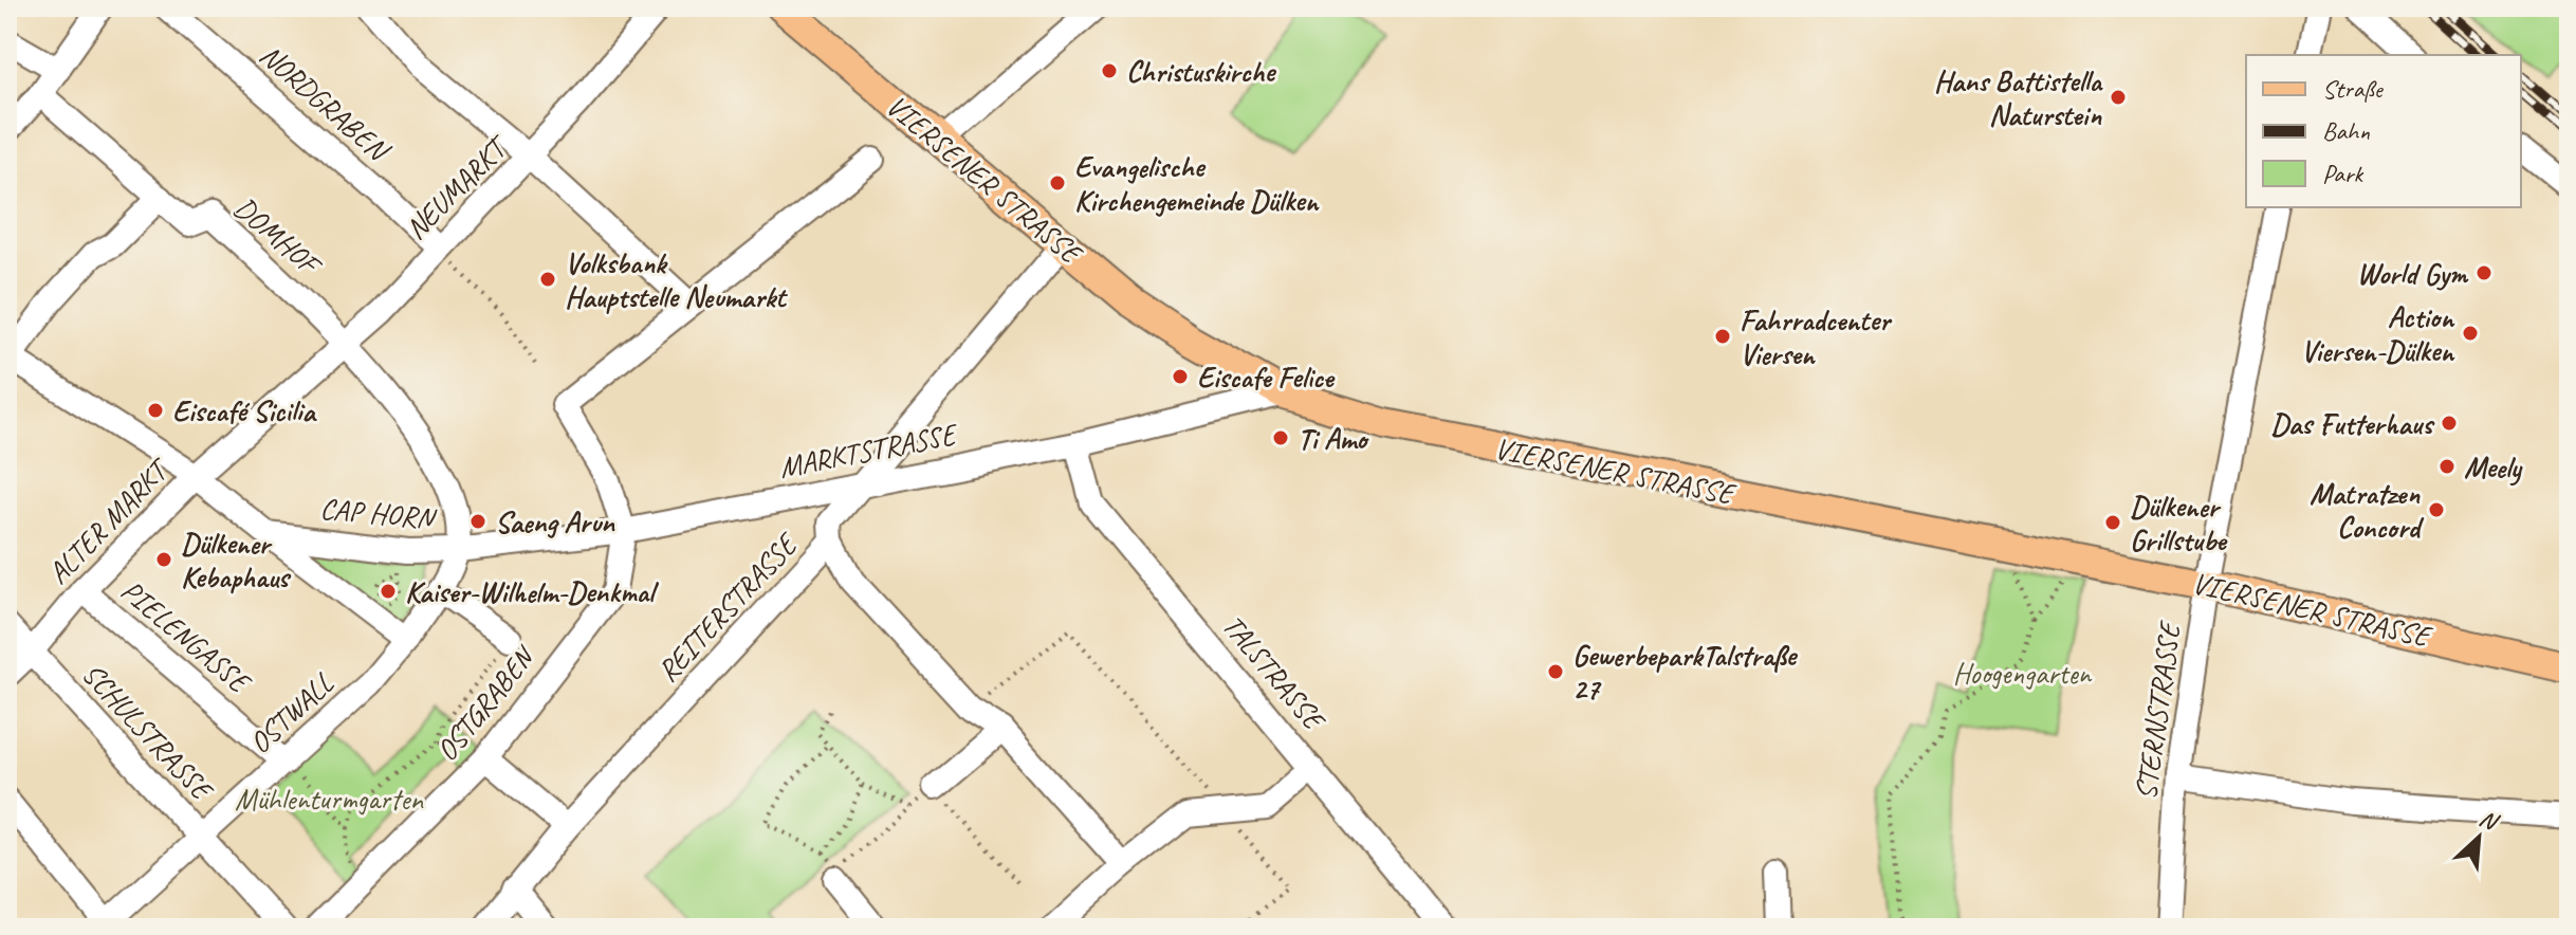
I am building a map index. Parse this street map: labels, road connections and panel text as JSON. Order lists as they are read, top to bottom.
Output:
{
  "streets": {
    "main road": ["VIERSENER STRASSE"],
    "street": [
      "NORDGRABEN",
      "NEUMARKT",
      "DOMHOF",
      "MARKTSTRASSE",
      "CAP HORN",
      "ALTER MARKT",
      "REITERSTRASSE",
      "PIELENGASSE",
      "TALSTRASSE",
      "OSTGRABEN",
      "STERNSTRASSE",
      "OSTWALL",
      "SCHULSTRASSE"
    ]
  },
  "crossings": [
    ["NORDGRABEN", "NEUMARKT"],
    ["VIERSENER STRASSE", "MARKTSTRASSE"],
    ["VIERSENER STRASSE", "REITERSTRASSE"],
    ["VIERSENER STRASSE", "STERNSTRASSE"],
    ["NEUMARKT", "DOMHOF"],
    ["NEUMARKT", "CAP HORN"],
    ["NEUMARKT", "ALTER MARKT"],
    ["MARKTSTRASSE", "CAP HORN"],
    ["MARKTSTRASSE", "REITERSTRASSE"],
    ["MARKTSTRASSE", "TALSTRASSE"],
    ["MARKTSTRASSE", "OSTGRABEN"],
    ["CAP HORN", "ALTER MARKT"],
    ["CAP HORN", "OSTWALL"],
    ["ALTER MARKT", "PIELENGASSE"],
    ["ALTER MARKT", "SCHULSTRASSE"],
    ["PIELENGASSE", "OSTWALL"],
    ["OSTWALL", "SCHULSTRASSE"]
  ],
  "parks": ["Hoogengarten", "Mühlenturmgarten"],
  "places": [
    "Christuskirche",
    "Hans Battistella Naturstein",
    "Evangelische Kirchengemeinde Dülken",
    "World Gym",
    "Volksbank Hauptstelle Neumarkt",
    "Action Viersen-Dülken",
    "Fahrradcenter Viersen",
    "Eiscafe Felice",
    "Eiscafé Sicilia",
    "Das Futterhaus",
    "Ti Amo",
    "Meely",
    "Matratzen Concord",
    "Saeng Arun",
    "Dülkener Grillstube",
    "Dülkener Kebaphaus",
    "Kaiser-Wilhelm-Denkmal",
    "GewerbeparkTalstraße 27"
  ],
  "legend": ["Straße", "Bahn", "Park"],
  "north": "top right"
}
